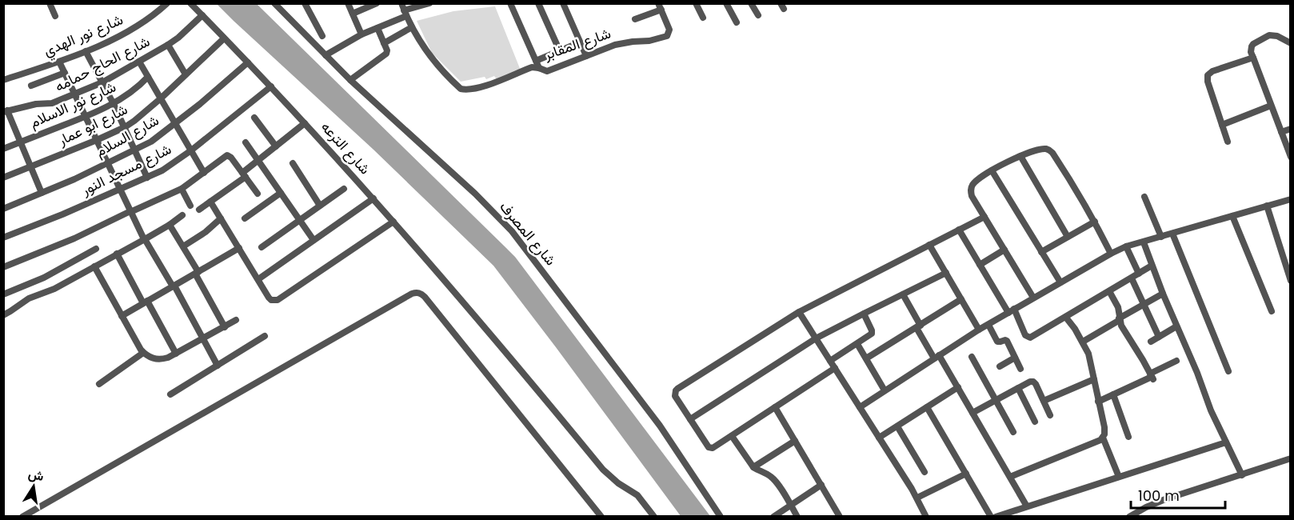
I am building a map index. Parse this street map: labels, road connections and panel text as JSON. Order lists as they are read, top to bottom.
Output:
{
  "streets": {
    "street": [
      "شارع نور الهدي",
      "شارع المقابر",
      "شارع الحاج حمامه",
      "شارع نور الاسلام",
      "شارع ابو عمار",
      "شارع السلام",
      "شارع الترعه",
      "شارع مسجد النور",
      "شارع المصرف"
    ]
  },
  "crossings": [
    ["شارع الحاج حمامه", "شارع الترعه"],
    ["شارع ابو عمار", "شارع الترعه"],
    ["شارع السلام", "شارع الترعه"],
    ["شارع الترعه", "شارع مسجد النور"]
  ],
  "scale_bar": "100 m",
  "north": "top"
}
